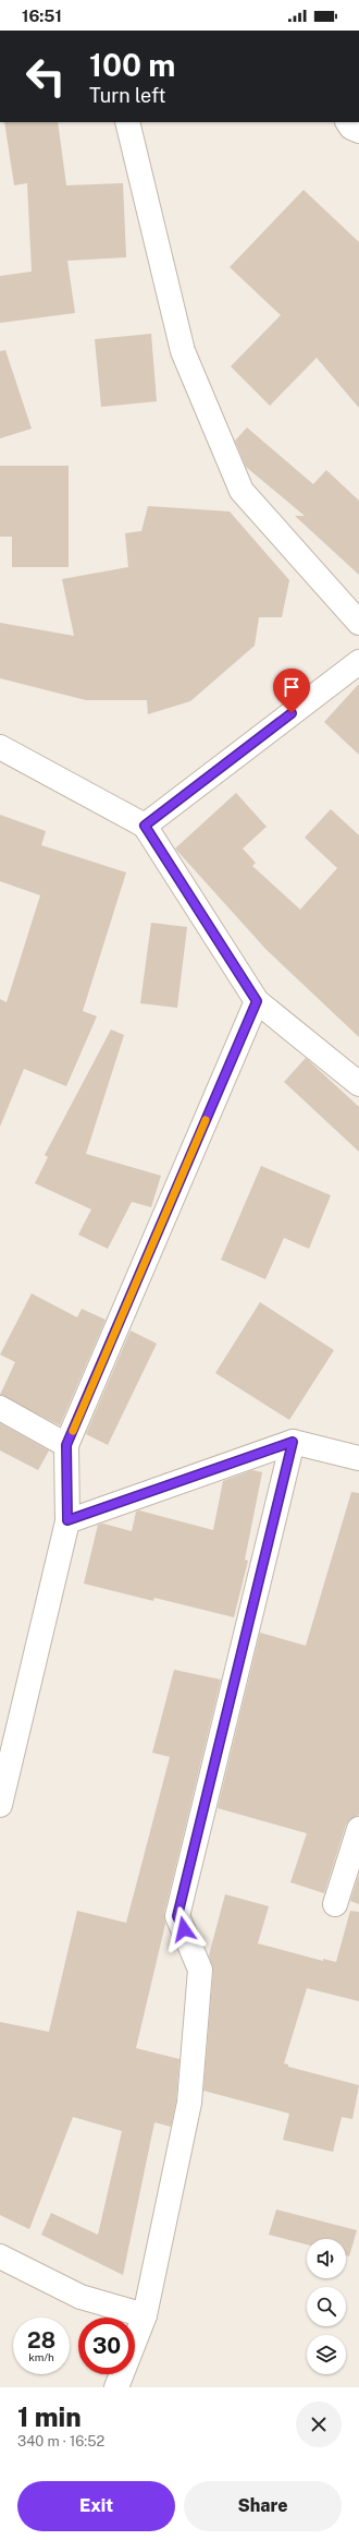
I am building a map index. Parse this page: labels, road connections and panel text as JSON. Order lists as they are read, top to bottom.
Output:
{
  "page": {
    "status": "16:51",
    "turn": ["100 m", "Turn left"],
    "speed": "28 km/h",
    "limit": "30",
    "heading": ["1 min", "340 m · 16:52"],
    "buttons": ["Exit", "Share"]
  }
}
